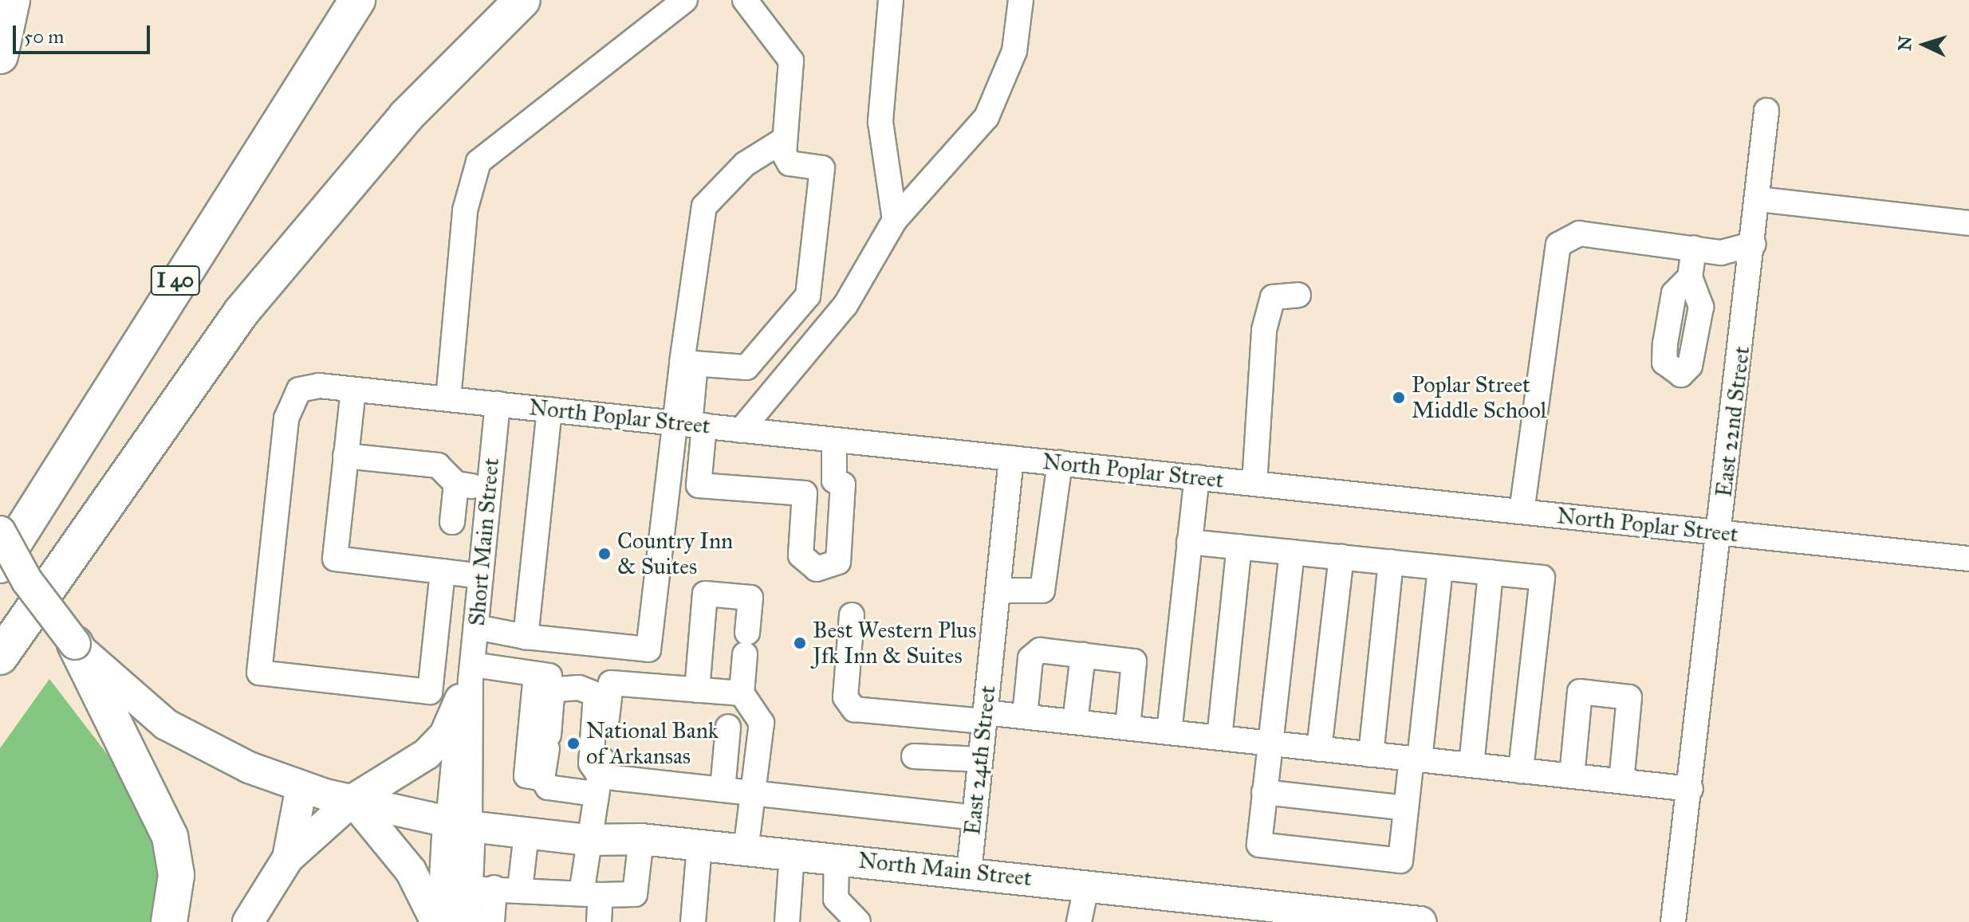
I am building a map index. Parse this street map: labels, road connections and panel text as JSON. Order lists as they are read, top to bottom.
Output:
{
  "streets": {
    "highway": ["I 40"],
    "main road": ["North Main Street"],
    "street": [
      "North Poplar Street",
      "East 22nd Street",
      "Short Main Street",
      "East 24th Street"
    ]
  },
  "crossings": [
    ["North Poplar Street", "East 22nd Street"],
    ["North Poplar Street", "Short Main Street"],
    ["North Poplar Street", "East 24th Street"],
    ["Short Main Street", "North Main Street"],
    ["East 24th Street", "North Main Street"]
  ],
  "places": [
    "Poplar Street Middle School",
    "Country Inn & Suites",
    "Best Western Plus Jfk Inn & Suites",
    "National Bank of Arkansas"
  ],
  "scale_bar": "50 m",
  "north": "left"
}
